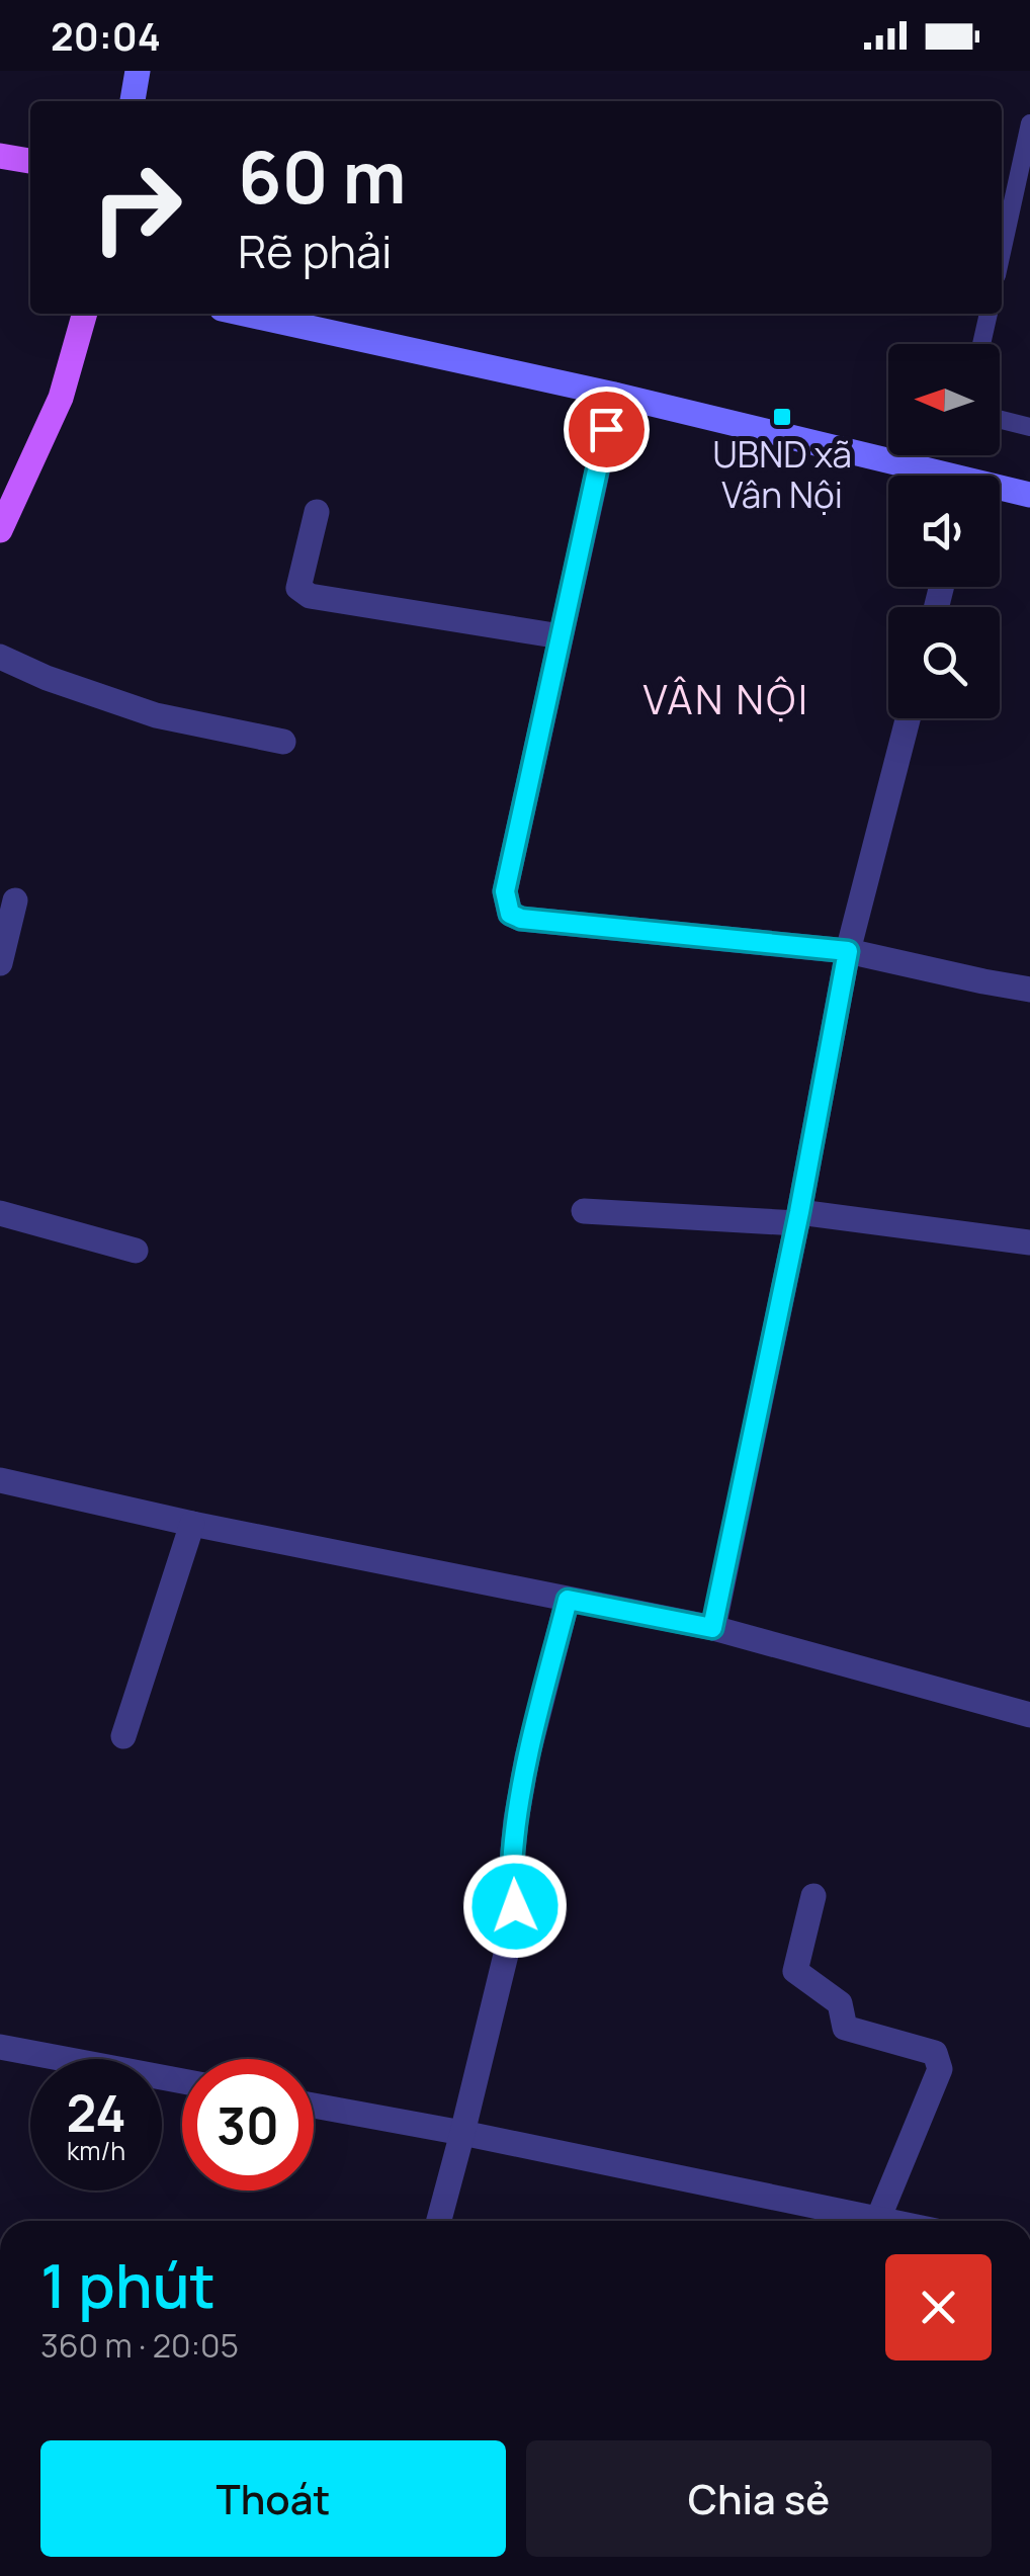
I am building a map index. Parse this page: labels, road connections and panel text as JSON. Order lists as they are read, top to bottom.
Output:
{
  "districts": ["VÂN NỘI"],
  "places": {
    "transit": ["UBND xã Vân Nội"]
  },
  "north": "left",
  "page": {
    "status": "20:04",
    "turn": ["60 m", "Rẽ phải"],
    "speed": "24 km/h",
    "limit": "30",
    "heading": ["1 phút", "360 m · 20:05"],
    "buttons": ["Thoát", "Chia sẻ"]
  }
}
